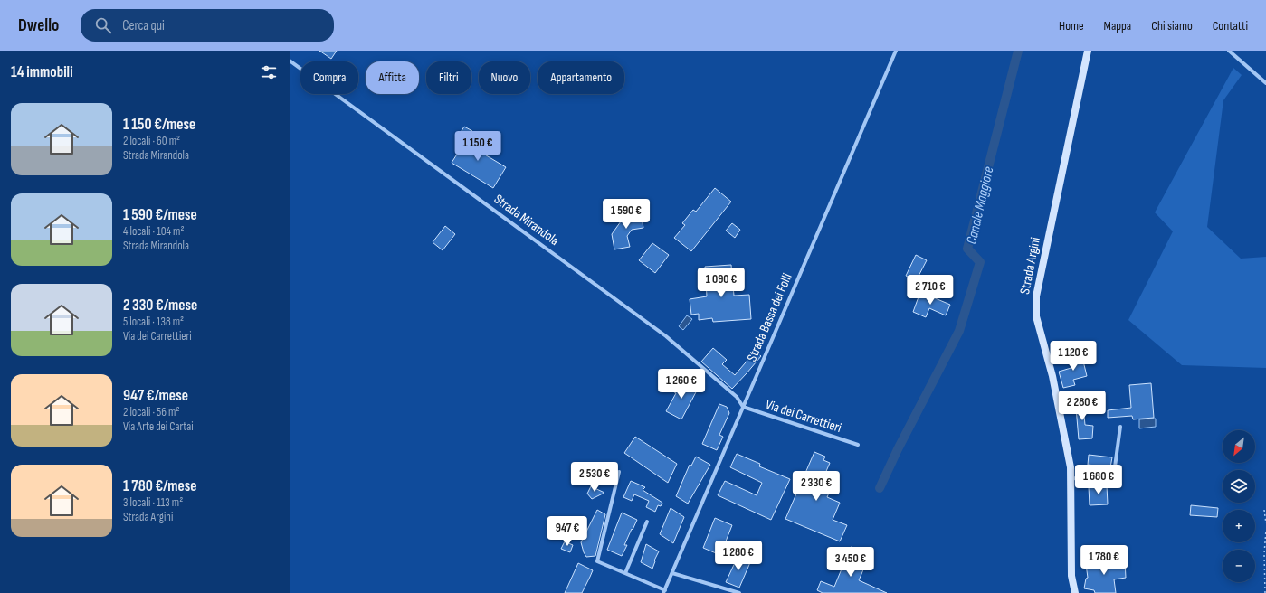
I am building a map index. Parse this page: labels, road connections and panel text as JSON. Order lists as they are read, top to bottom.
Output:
{
  "streets": {
    "main road": ["Strada Argini"],
    "street": ["Strada Mirandola", "Strada Bassa dei Folli", "Via dei Carrettieri"]
  },
  "crossings": [
    ["Strada Mirandola", "Strada Bassa dei Folli"],
    ["Strada Mirandola", "Via dei Carrettieri"],
    ["Strada Bassa dei Folli", "Via dei Carrettieri"]
  ],
  "water": ["Canale Maggiore"],
  "north": "bottom left",
  "page": {
    "header": "Dwello",
    "search": "Cerca qui",
    "nav": [
      "Home",
      "Mappa",
      "Chi siamo",
      "Contatti"
    ],
    "heading": "14 immobili",
    "chip": [
      "Compra",
      "Affitta",
      "Filtri",
      "Nuovo",
      "Appartamento"
    ],
    "list": [
      {
        "name": "1 150 €/mese",
        "note": "2 locali · 60 m² · Strada Mirandola"
      },
      {
        "name": "1 590 €/mese",
        "note": "4 locali · 104 m² · Strada Mirandola"
      },
      {
        "name": "2 330 €/mese",
        "note": "5 locali · 138 m² · Via dei Carrettieri"
      },
      {
        "name": "947 €/mese",
        "note": "2 locali · 56 m² · Via Arte dei Cartai"
      },
      {
        "name": "1 780 €/mese",
        "note": "3 locali · 113 m² · Strada Argini"
      }
    ],
    "price": [
      "1 150 €",
      "1 590 €",
      "1 090 €",
      "2 710 €",
      "1 120 €",
      "1 260 €",
      "2 280 €",
      "2 530 €",
      "1 680 €",
      "2 330 €",
      "947 €",
      "1 280 €",
      "1 780 €",
      "3 450 €"
    ],
    "map_buttons": ["+", "−"]
  }
}
